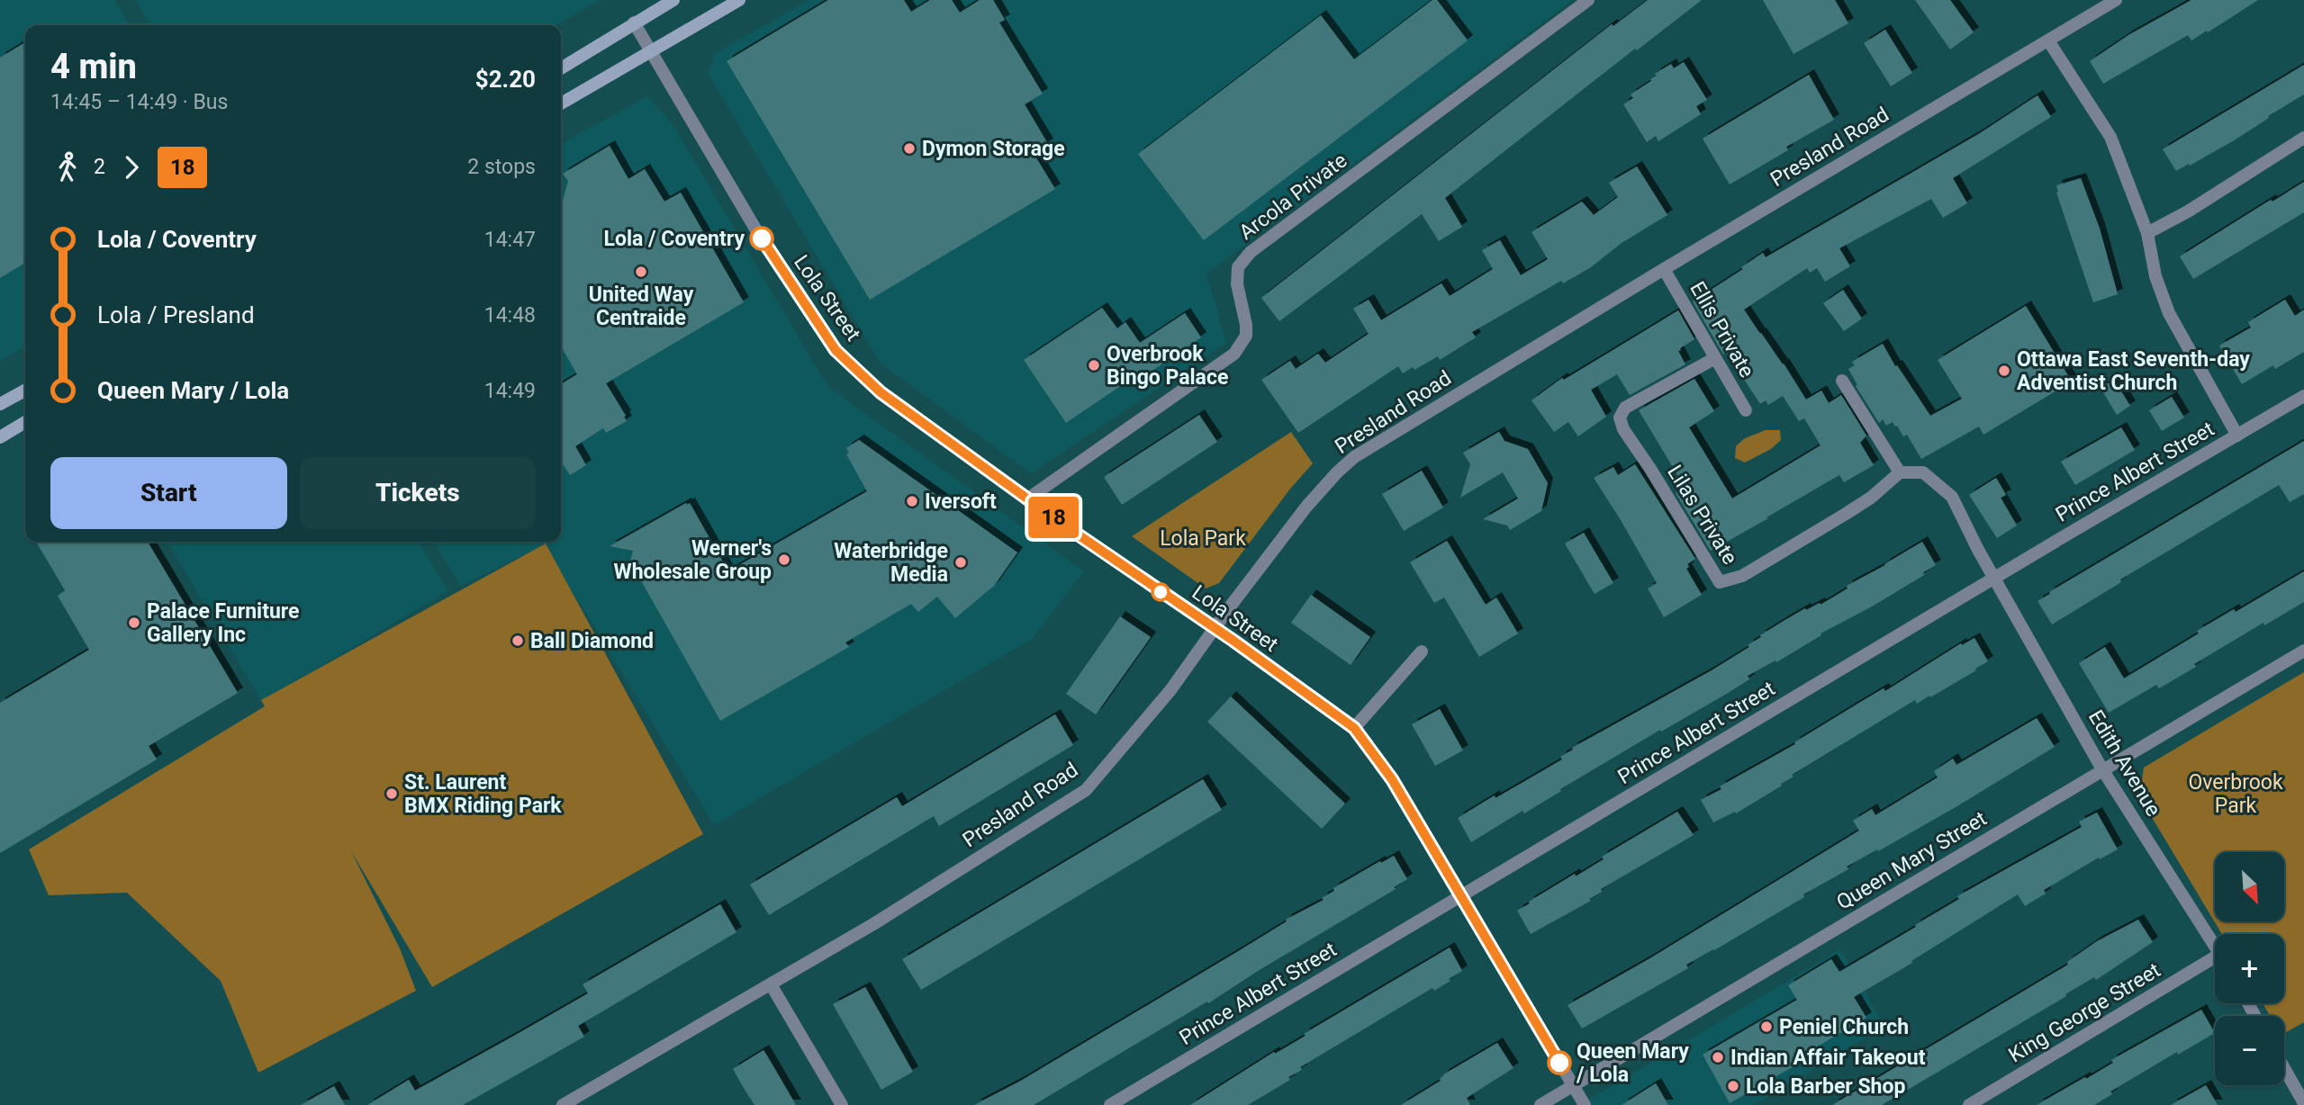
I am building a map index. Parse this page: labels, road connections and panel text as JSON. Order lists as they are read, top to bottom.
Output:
{
  "streets": {
    "street": [
      "Presland Road",
      "Arcola Private",
      "Lola Street",
      "Ellis Private",
      "Prince Albert Street",
      "Lilas Private",
      "Edith Avenue",
      "Queen Mary Street",
      "King George Street"
    ]
  },
  "crossings": [
    ["Presland Road", "Lola Street"],
    ["Presland Road", "Ellis Private"],
    ["Arcola Private", "Lola Street"],
    ["Lola Street", "Prince Albert Street"],
    ["Lola Street", "Queen Mary Street"],
    ["Ellis Private", "Lilas Private"],
    ["Prince Albert Street", "Edith Avenue"],
    ["Lilas Private", "Edith Avenue"],
    ["Edith Avenue", "Queen Mary Street"]
  ],
  "parks": ["Lola Park", "Overbrook Park"],
  "places": [
    "Dymon Storage",
    "Lola / Coventry",
    "United Way Centraide",
    "Overbrook Bingo Palace",
    "Ottawa East Seventh-day Adventist Church",
    "Iversoft",
    "Werner's Wholesale Group",
    "Waterbridge Media",
    "Palace Furniture Gallery Inc",
    "Ball Diamond",
    "St. Laurent BMX Riding Park",
    "Peniel Church",
    "Indian Affair Takeout",
    "Queen Mary / Lola",
    "Lola Barber Shop"
  ],
  "lines": ["bus line 18"],
  "north": "bottom right",
  "page": {
    "on_map": "18",
    "heading": ["4 min", "14:45 – 14:49 · Bus", "$2.20"],
    "legs": ["2", "18", "2 stops"],
    "list": [
      {
        "name": "Lola / Coventry",
        "value": "14:47"
      },
      {
        "name": "Lola / Presland",
        "value": "14:48"
      },
      {
        "name": "Queen Mary / Lola",
        "value": "14:49"
      }
    ],
    "buttons": ["Start", "Tickets"],
    "map_buttons": ["+", "−"]
  }
}
